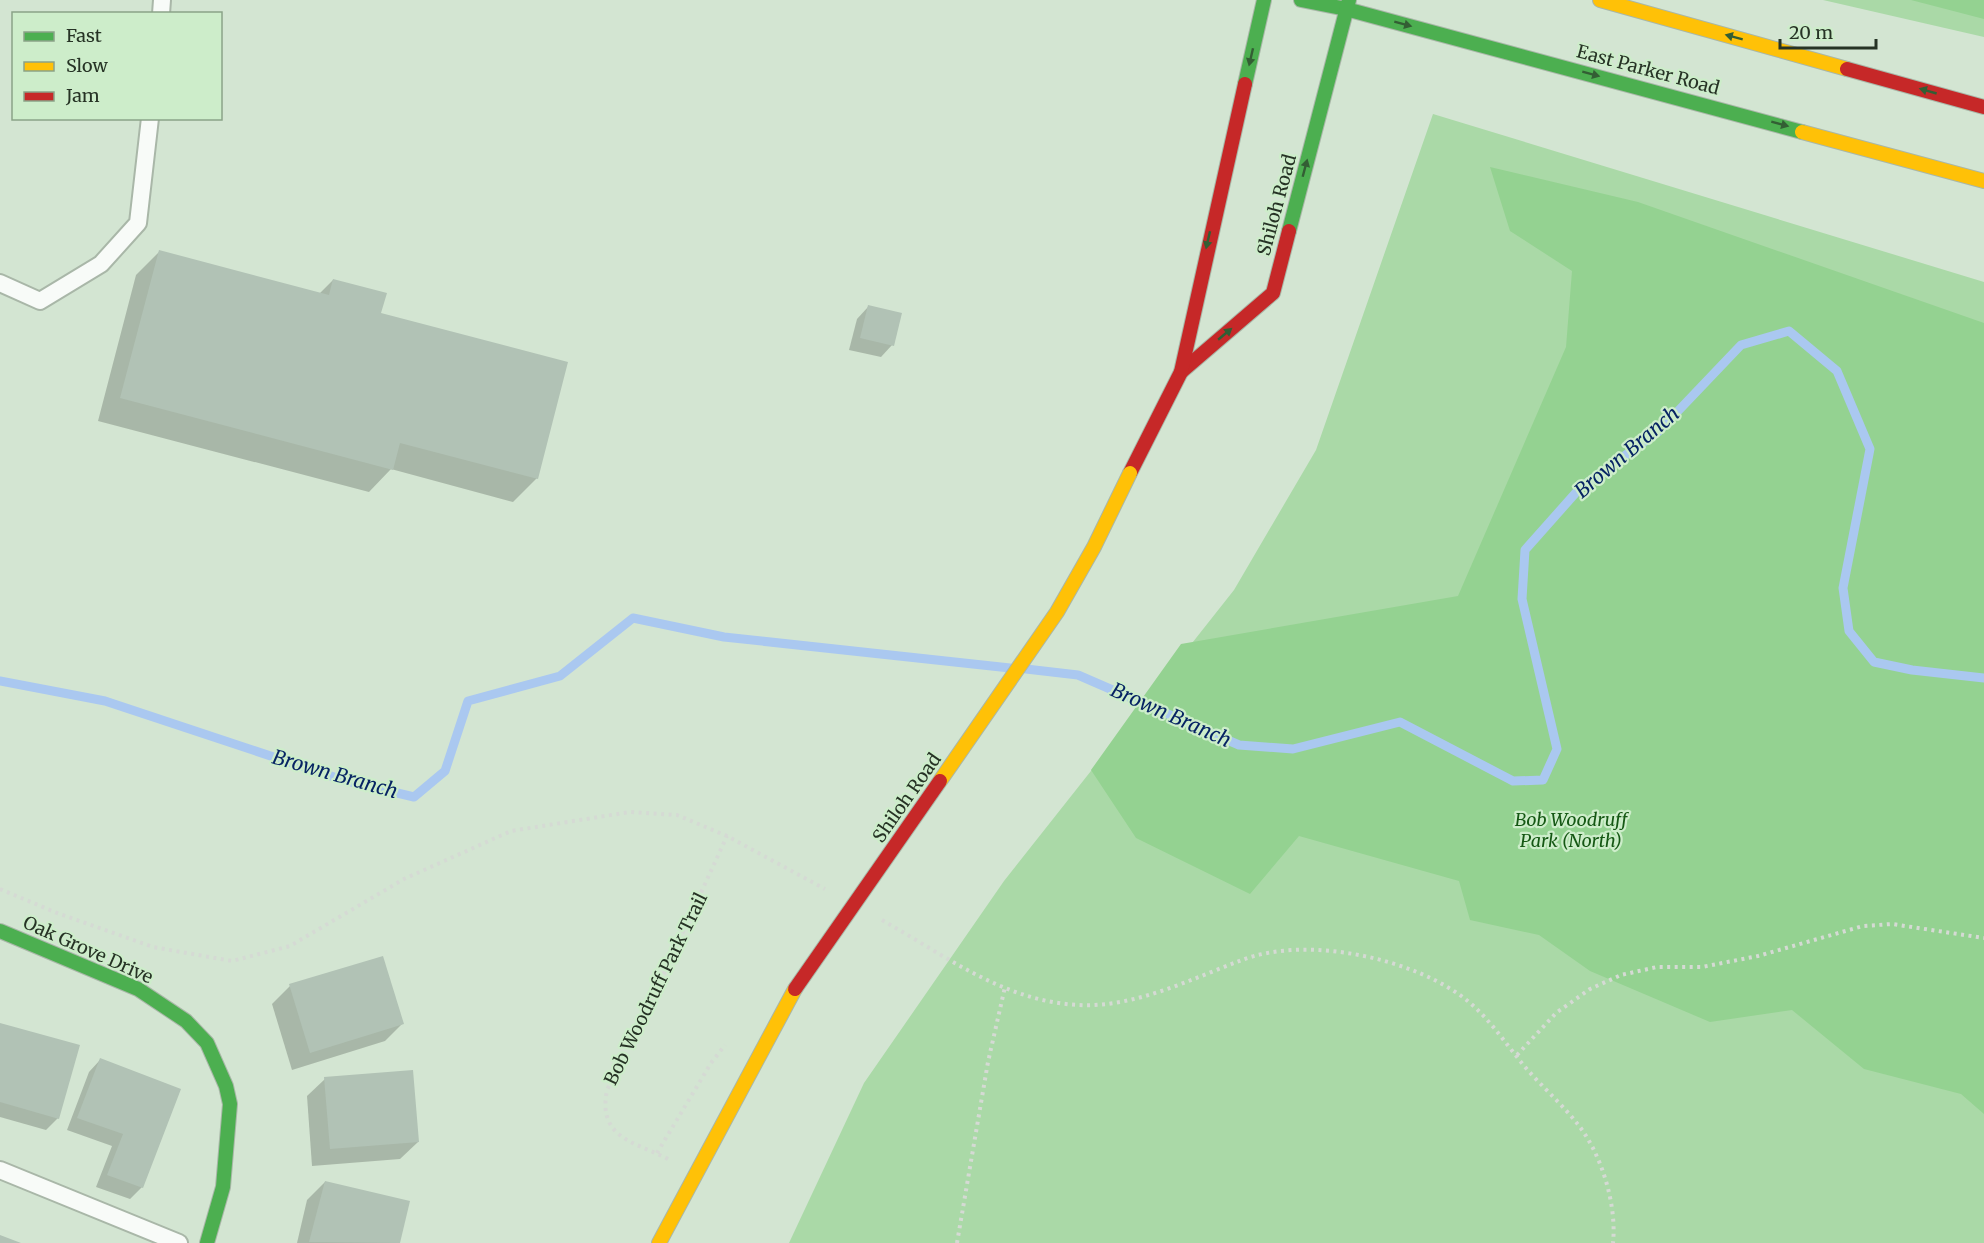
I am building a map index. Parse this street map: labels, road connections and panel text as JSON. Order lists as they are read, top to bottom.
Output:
{
  "streets": {
    "main road": ["East Parker Road", "Shiloh Road", "Oak Grove Drive"],
    "path": ["Bob Woodruff Park Trail"]
  },
  "crossings": [
    ["East Parker Road", "Shiloh Road"],
    ["Shiloh Road", "Bob Woodruff Park Trail"]
  ],
  "water": ["Brown Branch"],
  "parks": ["Bob Woodruff Park (North)"],
  "legend": ["Fast", "Slow", "Jam"],
  "scale_bar": "20 m"
}
